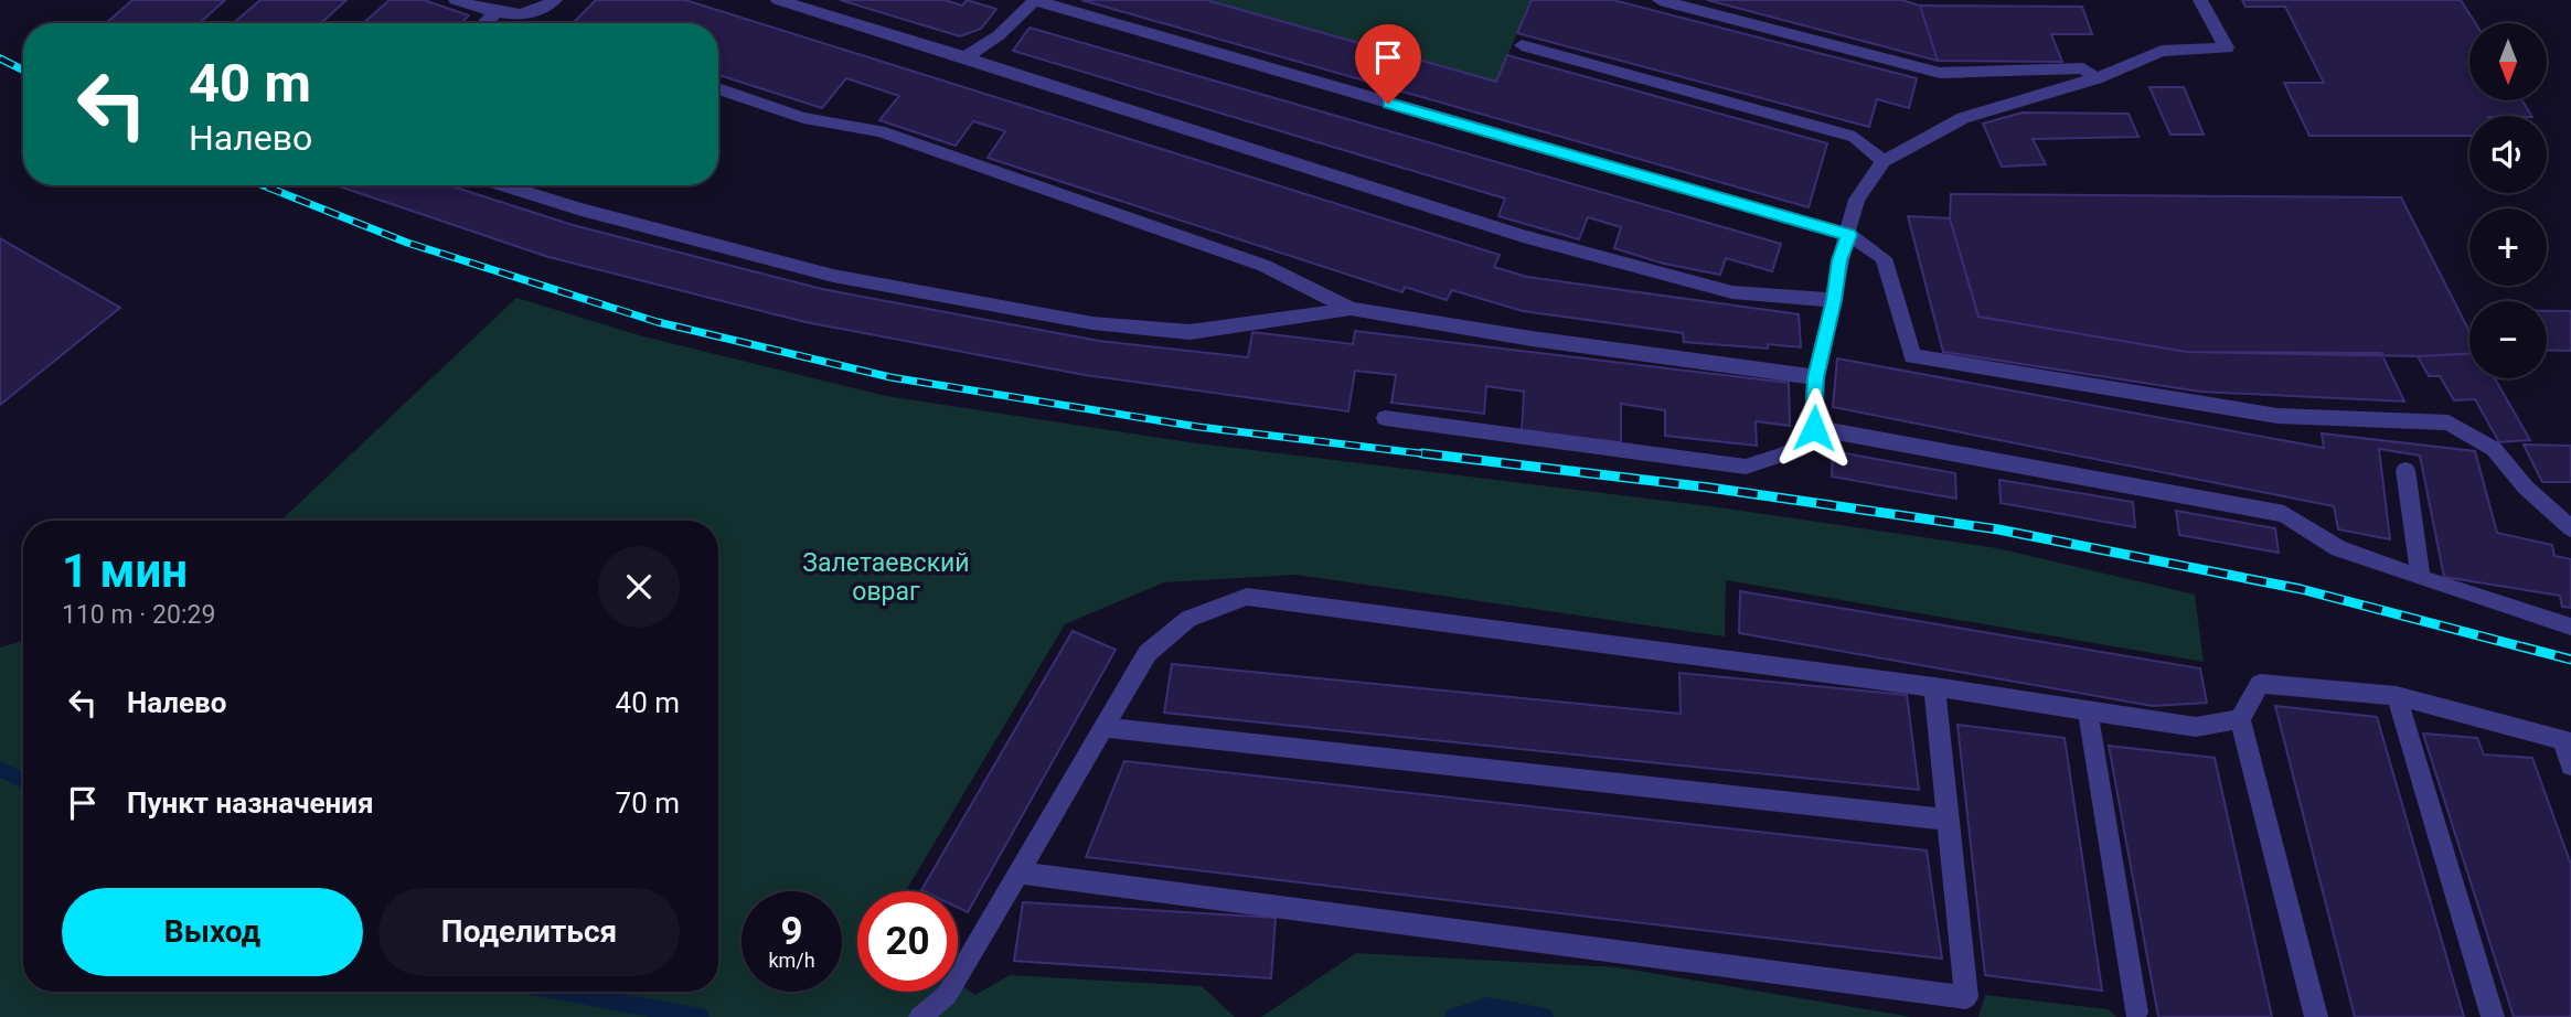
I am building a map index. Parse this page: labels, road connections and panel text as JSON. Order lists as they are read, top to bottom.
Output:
{
  "parks": ["Залетаевский овраг"],
  "north": "bottom",
  "page": {
    "map_buttons": ["+", "−"],
    "turn": ["40 m", "Налево"],
    "heading": ["1 мин", "110 m · 20:29"],
    "list": [
      {
        "name": "Налево",
        "value": "40 m"
      },
      {
        "name": "Пункт назначения",
        "value": "70 m"
      }
    ],
    "buttons": ["Выход", "Поделиться"],
    "speed": "9 km/h",
    "limit": "20"
  }
}
